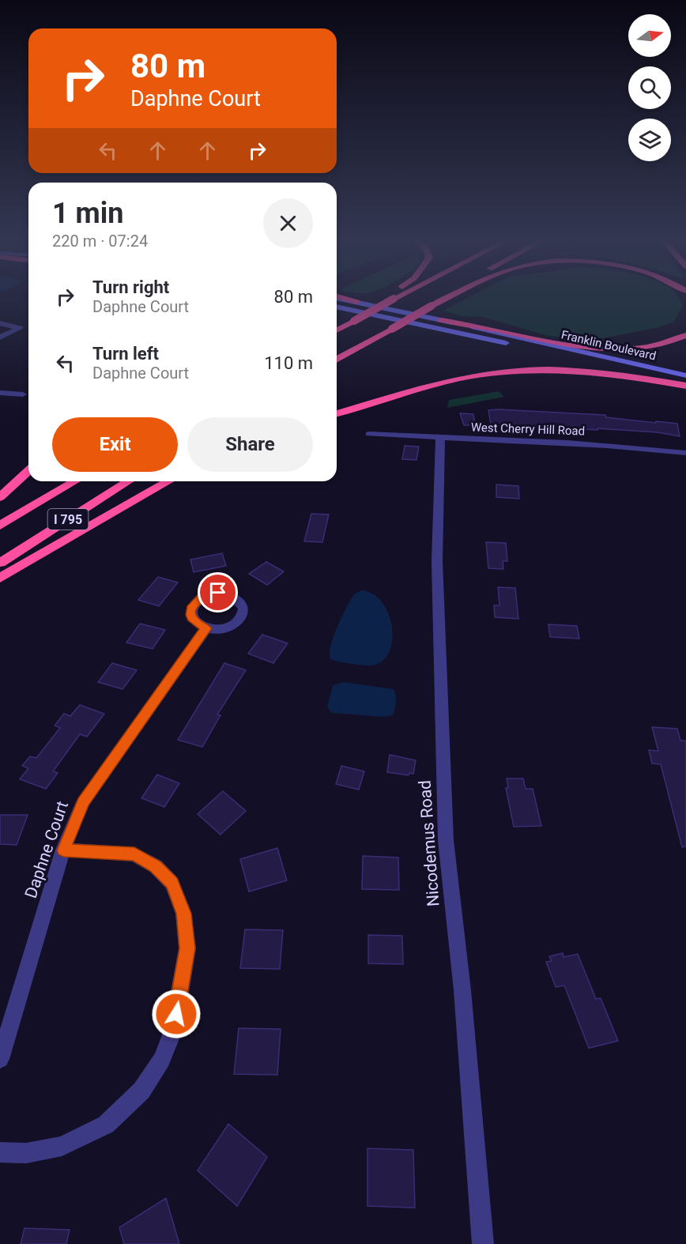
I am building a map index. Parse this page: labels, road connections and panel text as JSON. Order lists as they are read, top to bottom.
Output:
{
  "streets": {
    "highway": ["I 795"],
    "main road": ["Franklin Boulevard"],
    "street": ["West Cherry Hill Road", "Nicodemus Road", "Daphne Court"]
  },
  "crossings": [
    ["West Cherry Hill Road", "Nicodemus Road"]
  ],
  "north": "right",
  "page": {
    "turn": ["80 m", "Daphne Court"],
    "heading": ["1 min", "220 m · 07:24"],
    "list": [
      {
        "name": "Turn right",
        "note": "Daphne Court",
        "value": "80 m"
      },
      {
        "name": "Turn left",
        "note": "Daphne Court",
        "value": "110 m"
      }
    ],
    "buttons": ["Exit", "Share"]
  }
}
